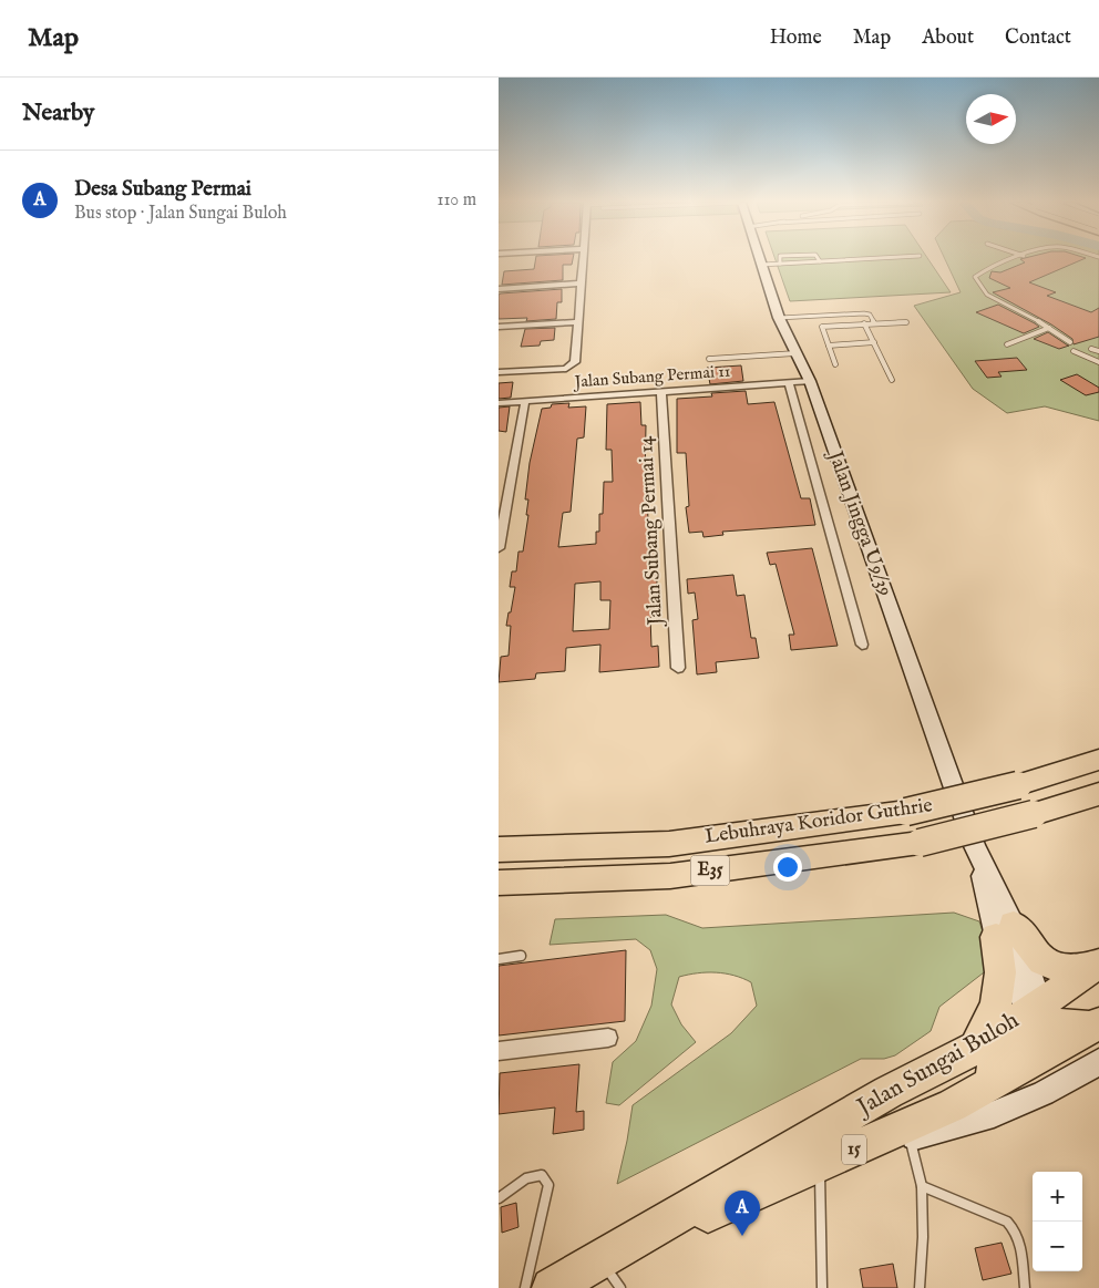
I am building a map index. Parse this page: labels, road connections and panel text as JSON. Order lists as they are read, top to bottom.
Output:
{
  "streets": {
    "highway": [
      "Lebuhraya Koridor Guthrie",
      "E35",
      "Jalan Sungai Buloh",
      "15"
    ],
    "street": ["Jalan Subang Permai 11", "Jalan Jingga U9/39", "Jalan Subang Permai 14"]
  },
  "crossings": [
    ["Jalan Subang Permai 11", "Jalan Jingga U9/39"],
    ["Jalan Subang Permai 11", "Jalan Subang Permai 14"],
    ["Jalan Jingga U9/39", "Jalan Sungai Buloh"]
  ],
  "north": "right",
  "page": {
    "header": "Map",
    "nav": [
      "Home",
      "Map",
      "About",
      "Contact"
    ],
    "heading": "Nearby",
    "list": [
      {
        "mark": "A",
        "name": "Desa Subang Permai",
        "note": "Bus stop · Jalan Sungai Buloh",
        "value": "110 m"
      }
    ],
    "map_buttons": ["+", "−"],
    "pins": "A"
  }
}
